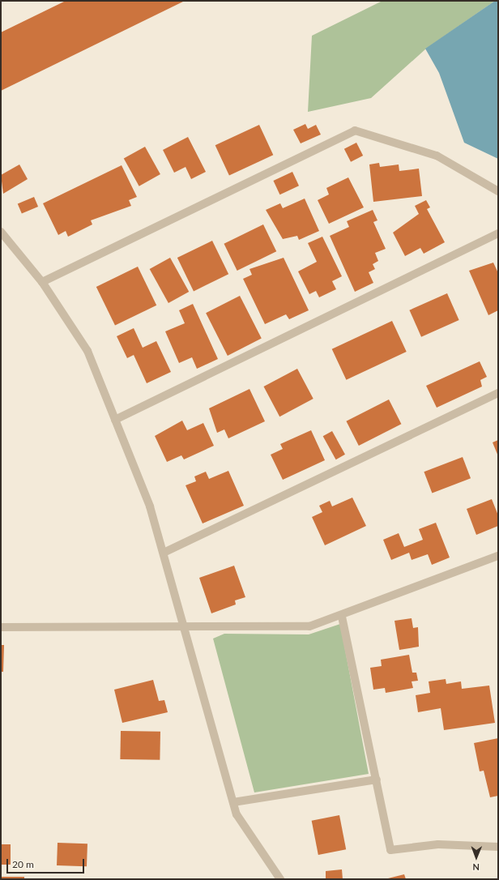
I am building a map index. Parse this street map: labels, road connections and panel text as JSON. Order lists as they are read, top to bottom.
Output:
{
  "scale_bar": "20 m",
  "north": "bottom"
}
